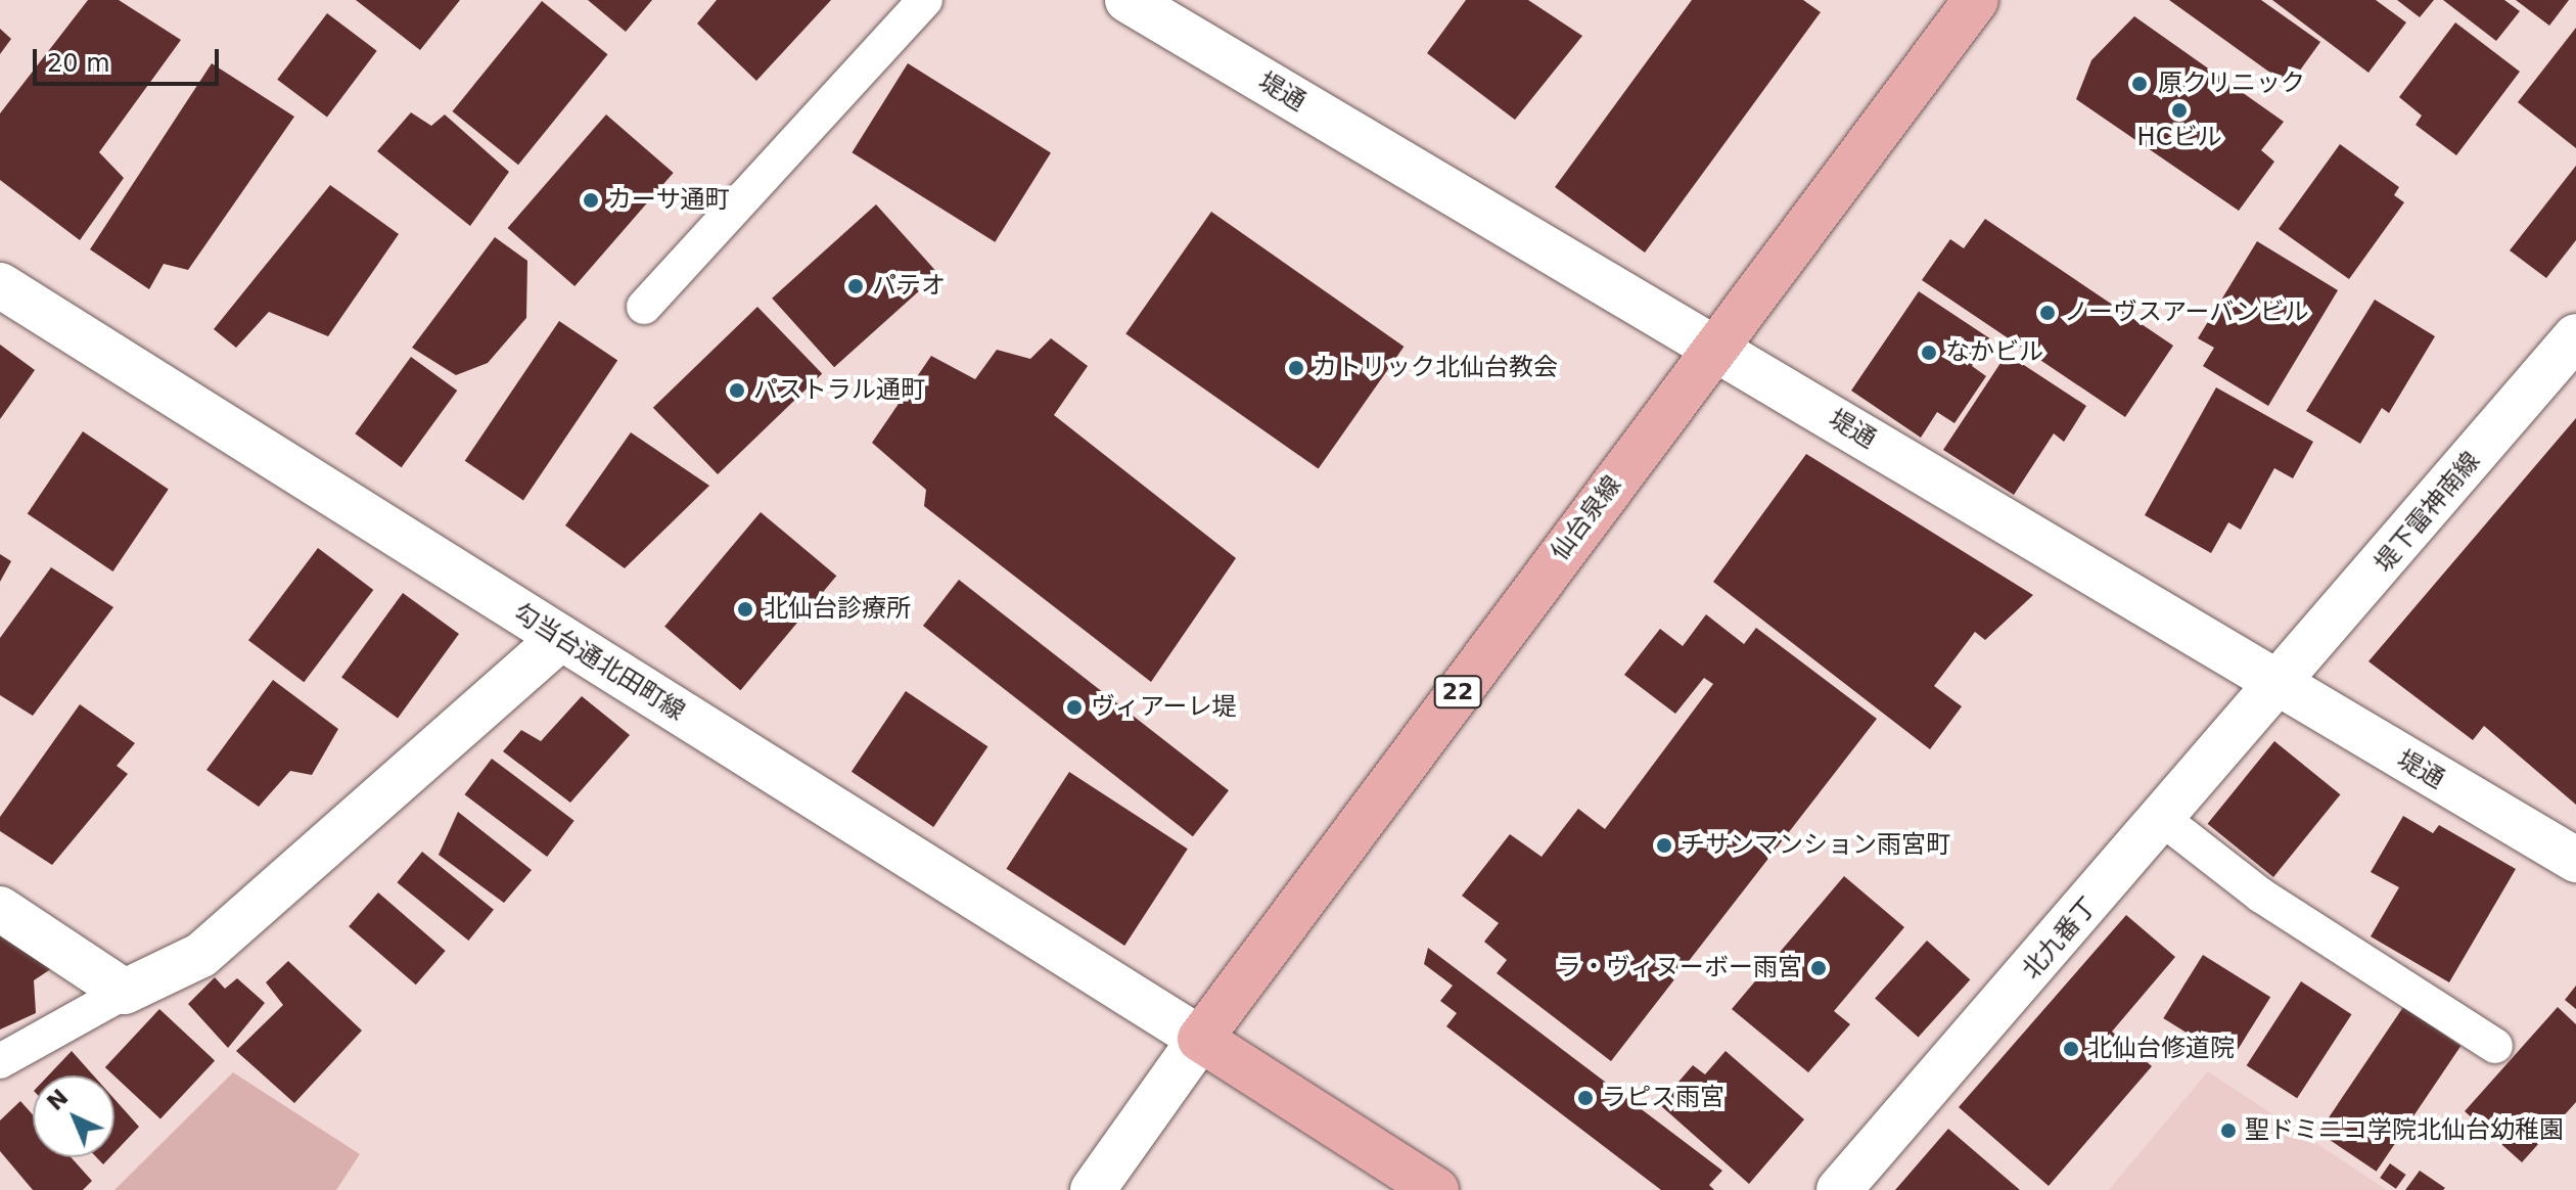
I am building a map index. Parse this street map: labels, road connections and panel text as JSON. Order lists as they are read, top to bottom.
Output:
{
  "streets": {
    "main road": ["仙台泉線", "22"],
    "street": [
      "堤通",
      "堤下雷神南線",
      "勾当台通北田町線",
      "北九番丁"
    ]
  },
  "crossings": [
    ["堤通", "堤下雷神南線"],
    ["堤通", "仙台泉線"],
    ["堤通", "北九番丁"],
    ["堤下雷神南線", "北九番丁"],
    ["仙台泉線", "勾当台通北田町線"]
  ],
  "places": [
    "原クリニック",
    "HCビル",
    "カーサ通町",
    "パテオ",
    "ノーヴスアーバンビル",
    "なかビル",
    "カトリック北仙台教会",
    "パストラル通町",
    "北仙台診療所",
    "ヴィアーレ堤",
    "チサンマンション雨宮町",
    "ラ・ヴィヌーボー雨宮",
    "北仙台修道院",
    "ラピス雨宮",
    "聖ドミニコ学院北仙台幼稚園"
  ],
  "scale_bar": "20 m",
  "north": "top left"
}
